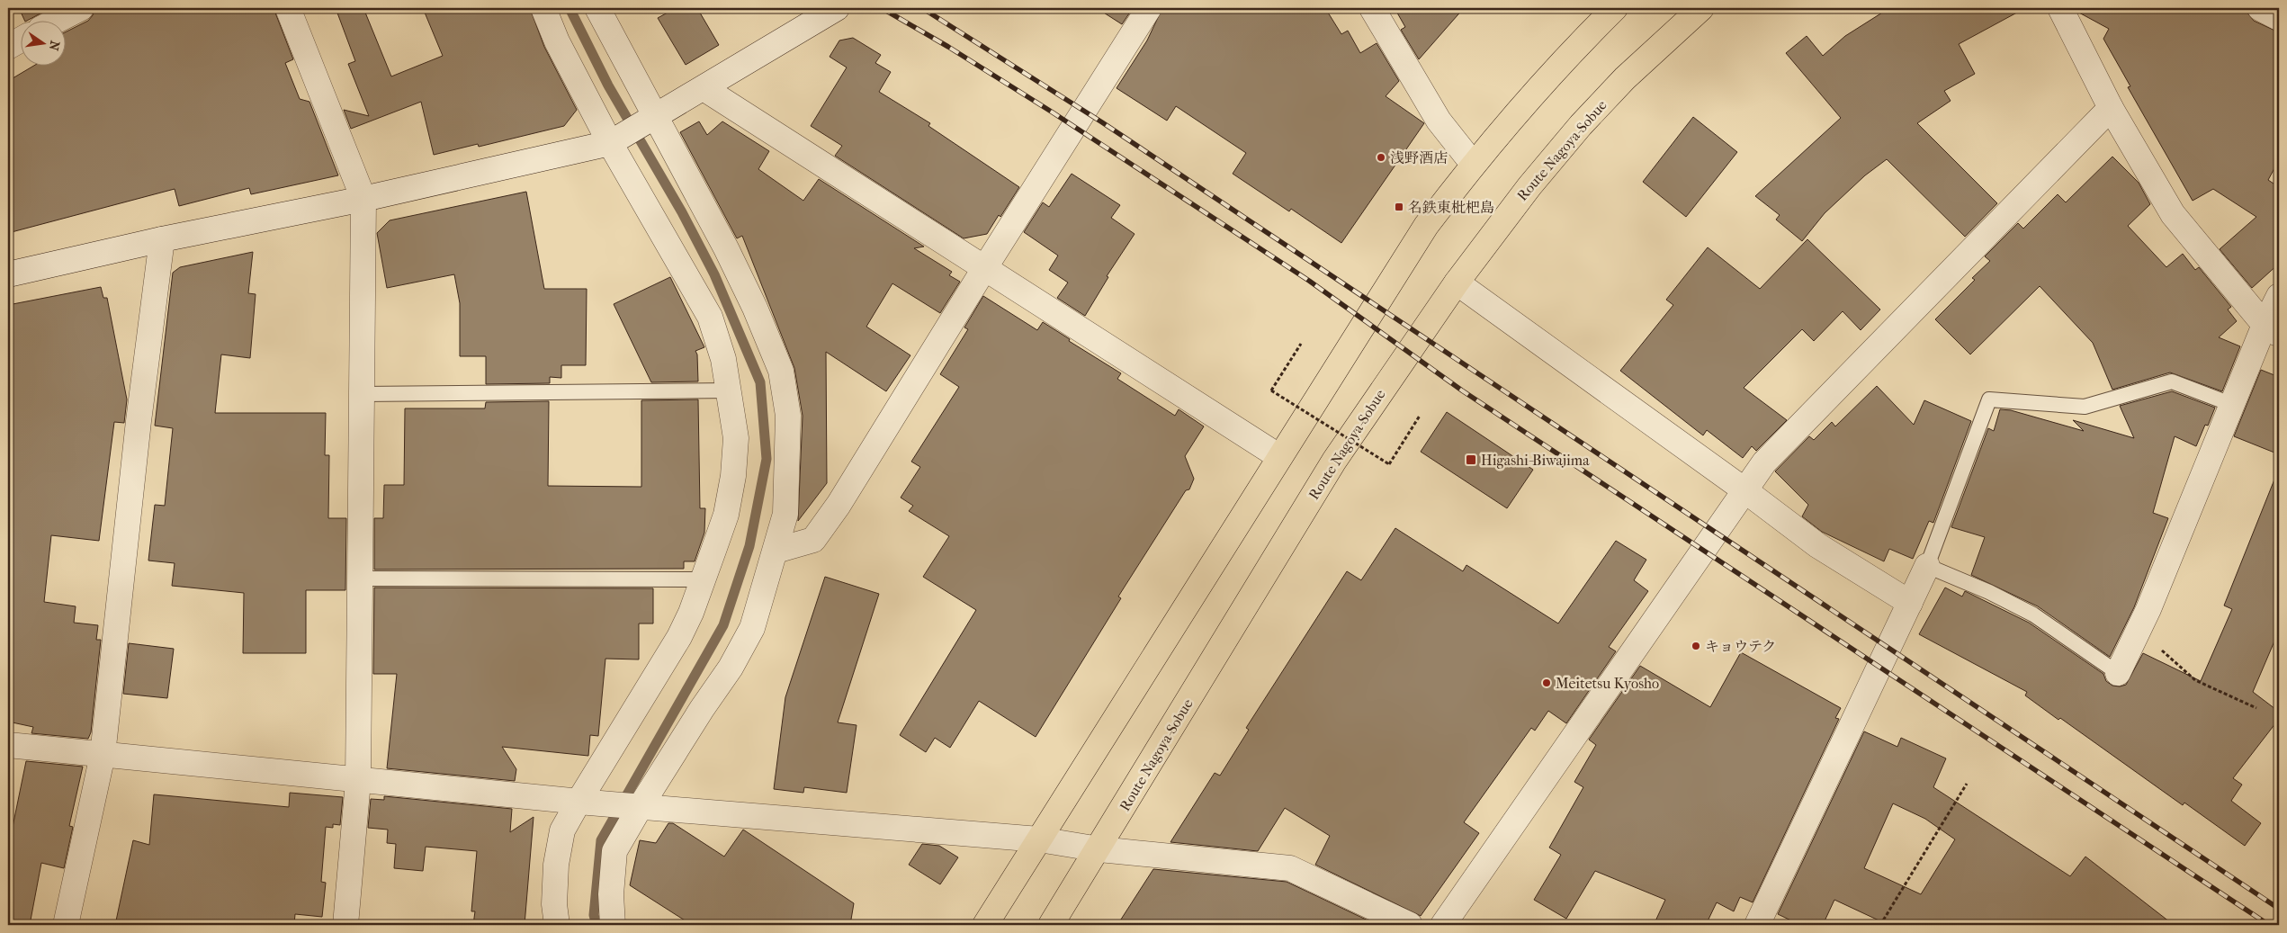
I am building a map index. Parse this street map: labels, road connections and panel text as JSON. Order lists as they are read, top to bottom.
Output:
{
  "streets": {
    "main road": ["Route Nagoya-Sobue"]
  },
  "places": {
    "other": ["浅野酒店", "キョウテク", "Meitetsu Kyosho"],
    "transit": ["名鉄東枇杷島", "Higashi-Biwajima"]
  },
  "north": "right"
}
